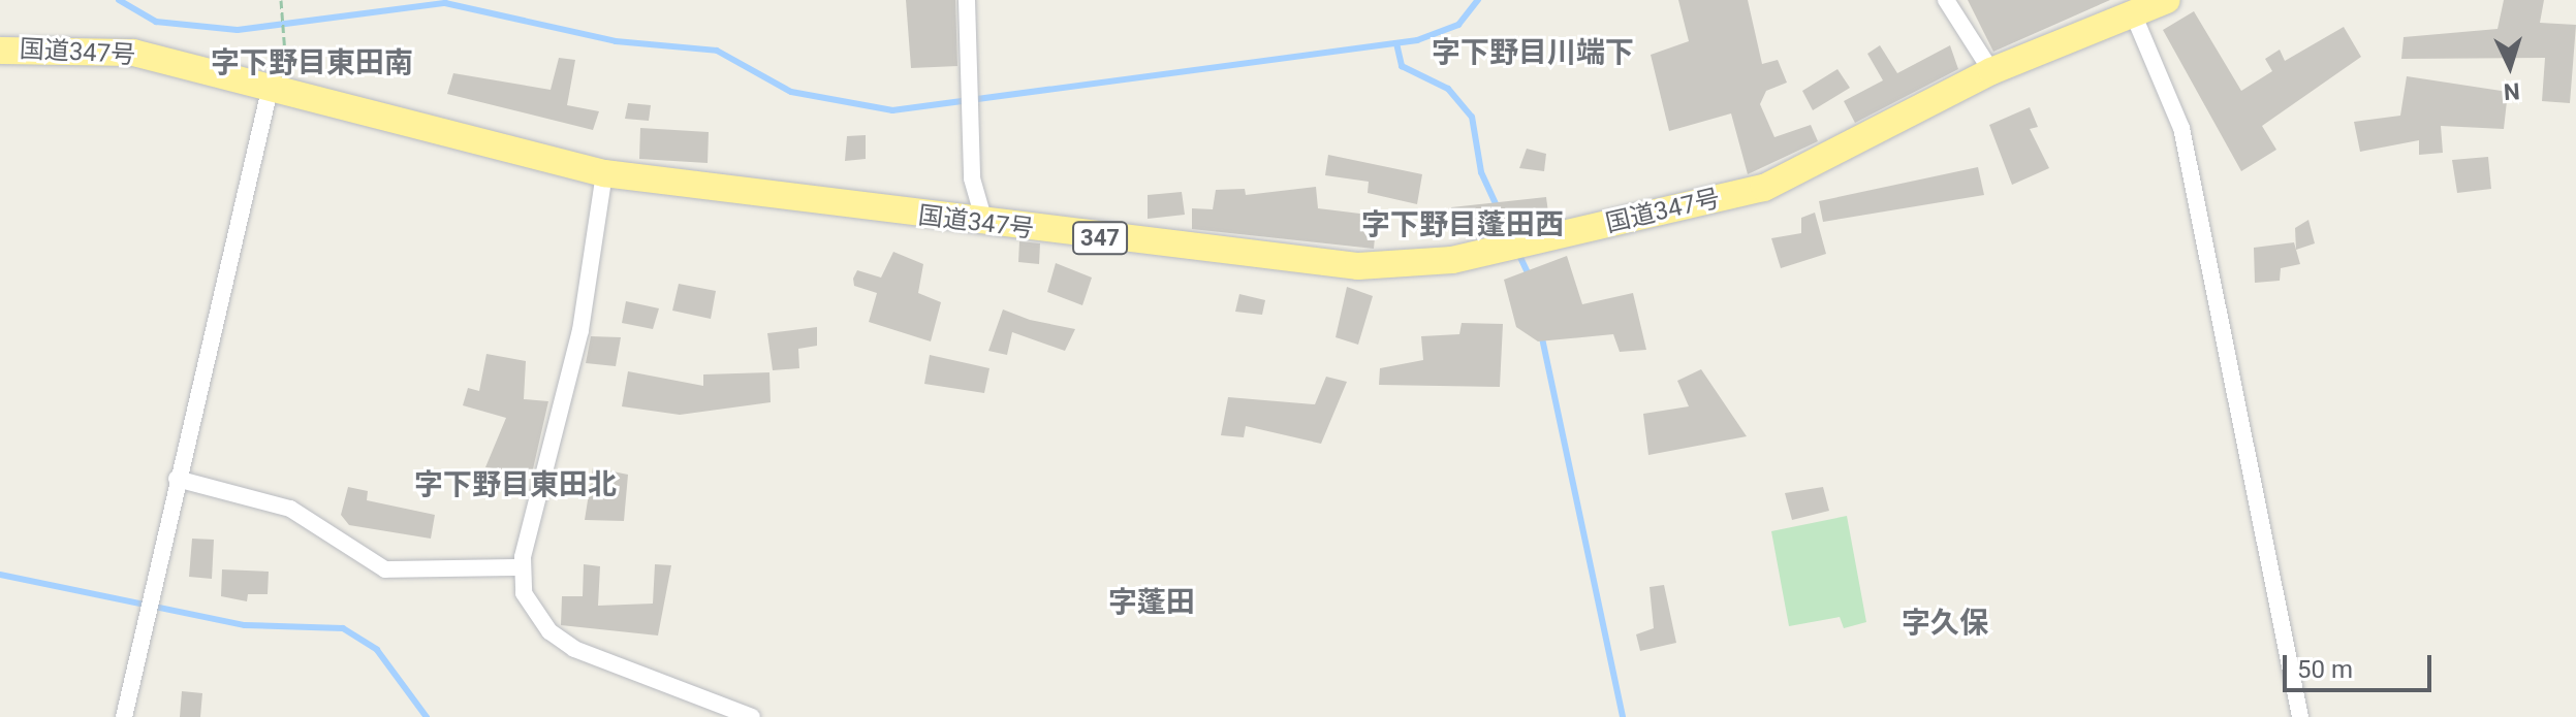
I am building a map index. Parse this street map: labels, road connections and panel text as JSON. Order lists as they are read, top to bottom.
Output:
{
  "streets": {
    "highway": ["国道347号", "347"]
  },
  "districts": [
    "字下野目川端下",
    "字下野目東田南",
    "字下野目蓬田西",
    "字下野目東田北",
    "字蓬田",
    "字久保"
  ],
  "scale_bar": "50 m",
  "north": "bottom"
}
